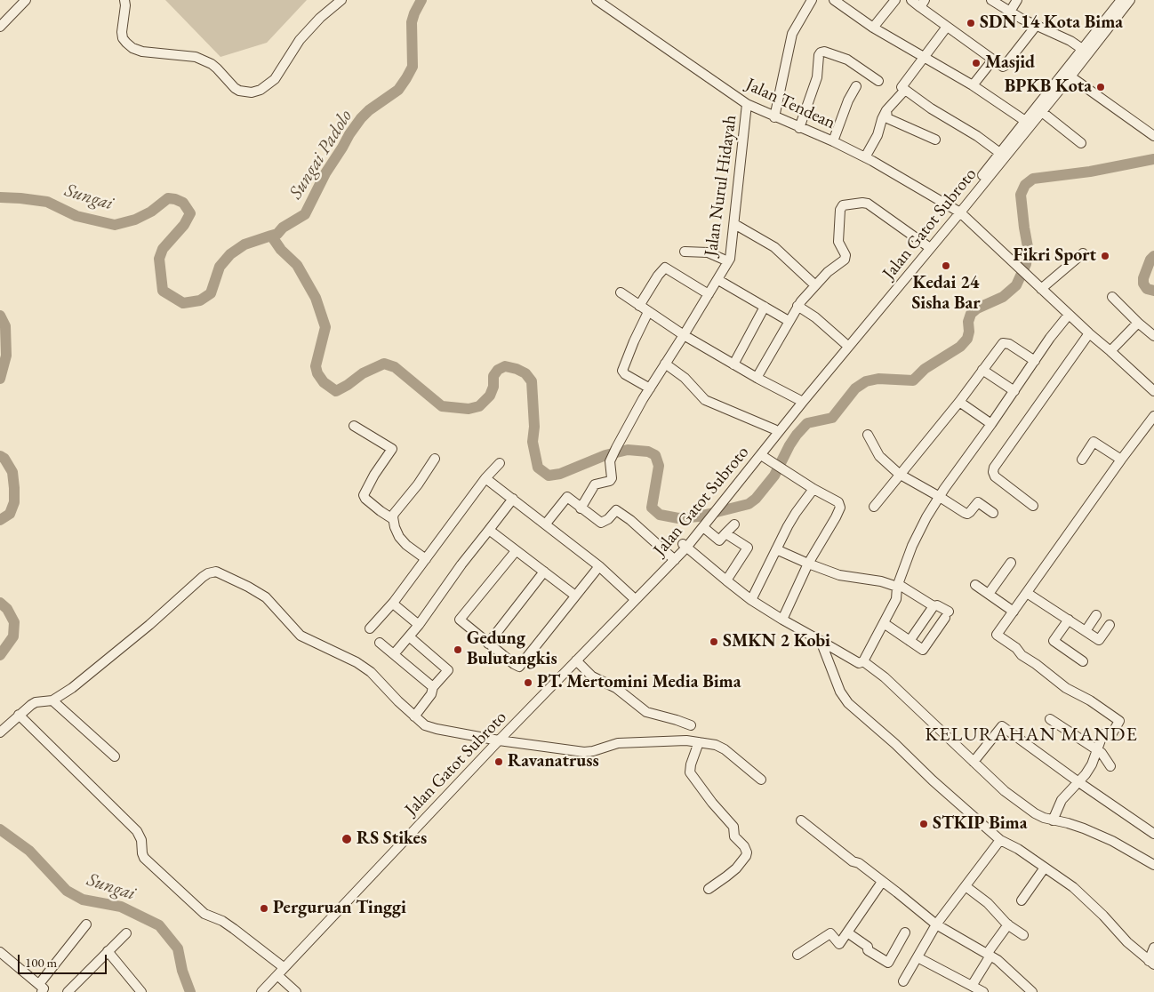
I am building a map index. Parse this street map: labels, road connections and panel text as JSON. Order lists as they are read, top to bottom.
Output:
{
  "streets": {
    "street": ["Jalan Tendean", "Jalan Nurul Hidayah", "Jalan Gatot Subroto"]
  },
  "crossings": [
    ["Jalan Tendean", "Jalan Nurul Hidayah"],
    ["Jalan Tendean", "Jalan Gatot Subroto"]
  ],
  "districts": ["KELURAHAN MANDE"],
  "water": ["Sungai Padolo", "Sungai"],
  "places": [
    "SDN 14 Kota Bima",
    "Masjid",
    "BPKB Kota",
    "Fikri Sport",
    "Kedai 24 Sisha Bar",
    "SMKN 2 Kobi",
    "Gedung Bulutangkis",
    "PT. Mertomini Media Bima",
    "Ravanatruss",
    "STKIP Bima",
    "RS Stikes",
    "Perguruan Tinggi"
  ],
  "scale_bar": "100 m"
}
